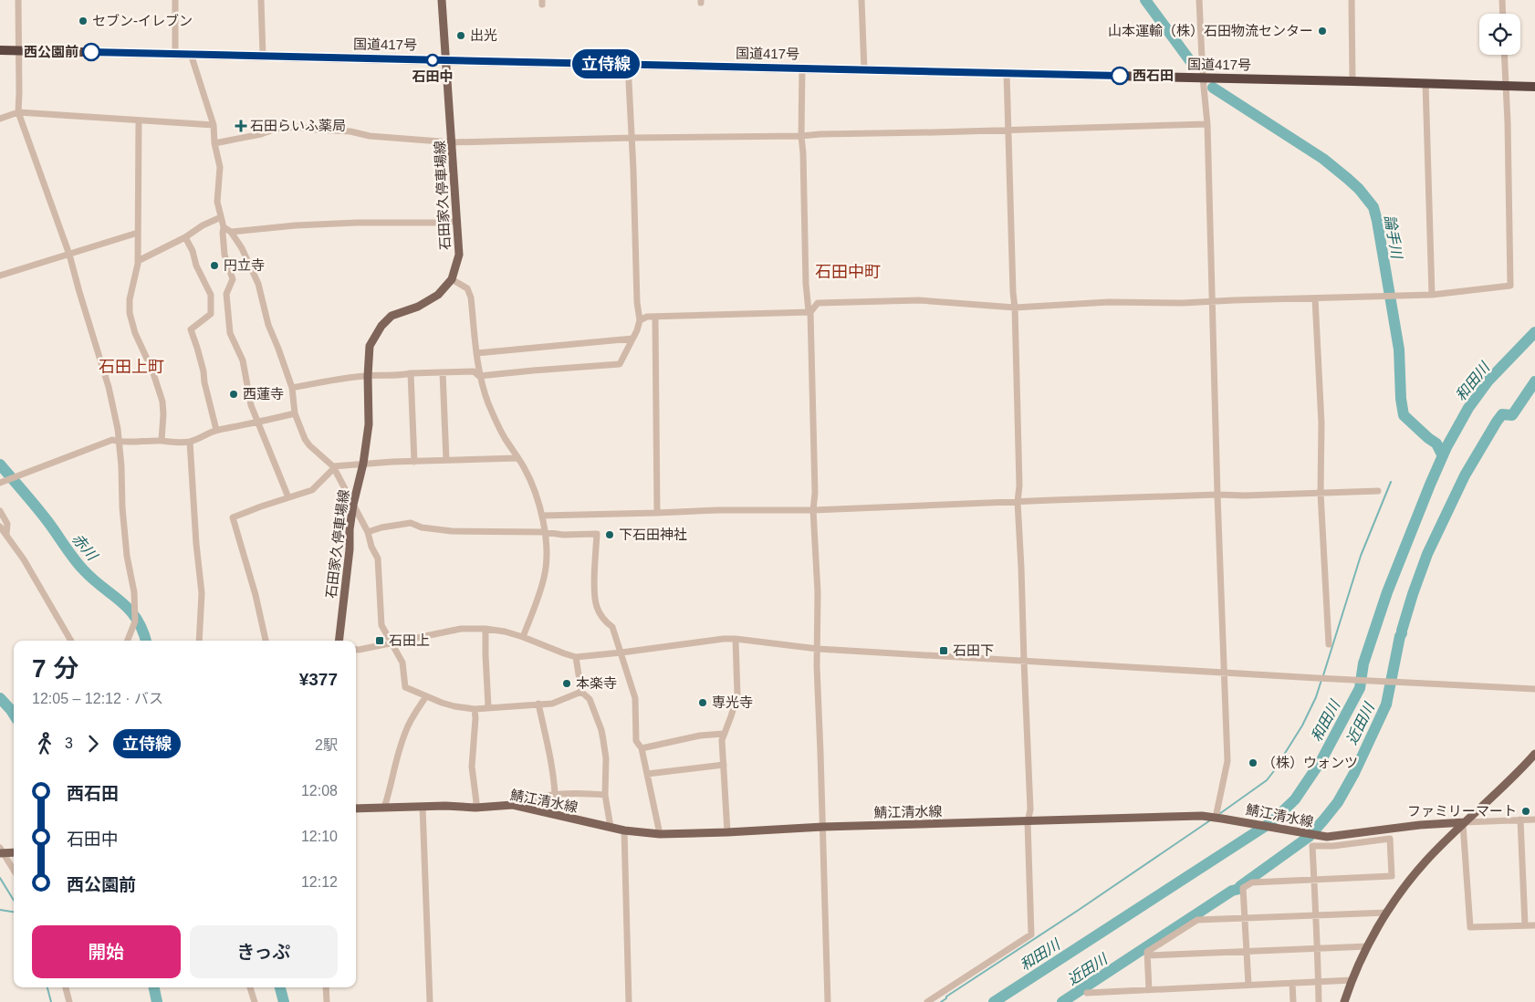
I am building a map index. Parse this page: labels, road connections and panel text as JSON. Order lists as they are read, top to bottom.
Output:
{
  "streets": {
    "highway": ["国道417号"],
    "main road": ["石田家久停車場線", "鯖江清水線"]
  },
  "crossings": [
    ["国道417号", "石田家久停車場線"]
  ],
  "districts": ["石田中町", "石田上町"],
  "water": [
    "論手川",
    "和田川",
    "赤川",
    "近田川"
  ],
  "places": {
    "other": [
      "セブン-イレブン",
      "山本運輸（株）石田物流センター",
      "出光",
      "西公園前",
      "石田中",
      "西石田",
      "円立寺",
      "西蓮寺",
      "下石田神社",
      "本楽寺",
      "専光寺",
      "（株）ウォンツ",
      "ファミリーマート"
    ],
    "health": ["石田らいふ薬局"],
    "transit": ["石田上", "石田下"]
  },
  "lines": ["bus line 立侍線"],
  "page": {
    "on_map": "立侍線",
    "heading": ["7 分", "12:05 – 12:12 · バス", "¥377"],
    "legs": ["3", "立侍線", "2駅"],
    "list": [
      {
        "name": "西石田",
        "value": "12:08"
      },
      {
        "name": "石田中",
        "value": "12:10"
      },
      {
        "name": "西公園前",
        "value": "12:12"
      }
    ],
    "buttons": ["開始", "きっぷ"]
  }
}
